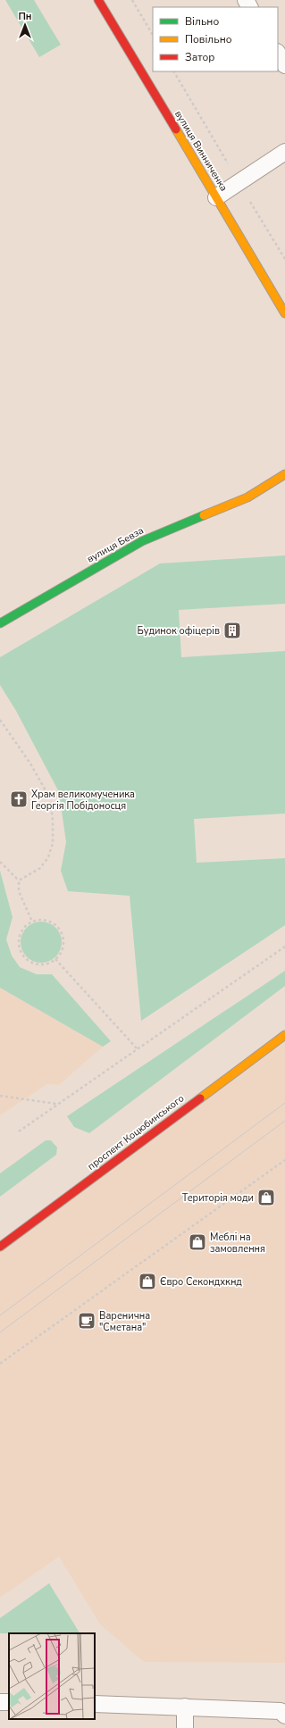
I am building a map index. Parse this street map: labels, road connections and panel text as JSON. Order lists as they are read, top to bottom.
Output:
{
  "streets": {
    "street": ["вулиця Винниченка", "вулиця Бевза", "проспект Коцюбинського"]
  },
  "places": {
    "building": ["Будинок офіцерів"],
    "church": ["Храм великомученика Георгія Побідоносця"],
    "shop": ["Територія моди", "Меблі на замовлення", "Євро Секондхкнд"],
    "cafe": ["Варенична \"Сметана\""]
  },
  "legend": ["Вільно", "Повільно", "Затор"],
  "north": "top"
}
